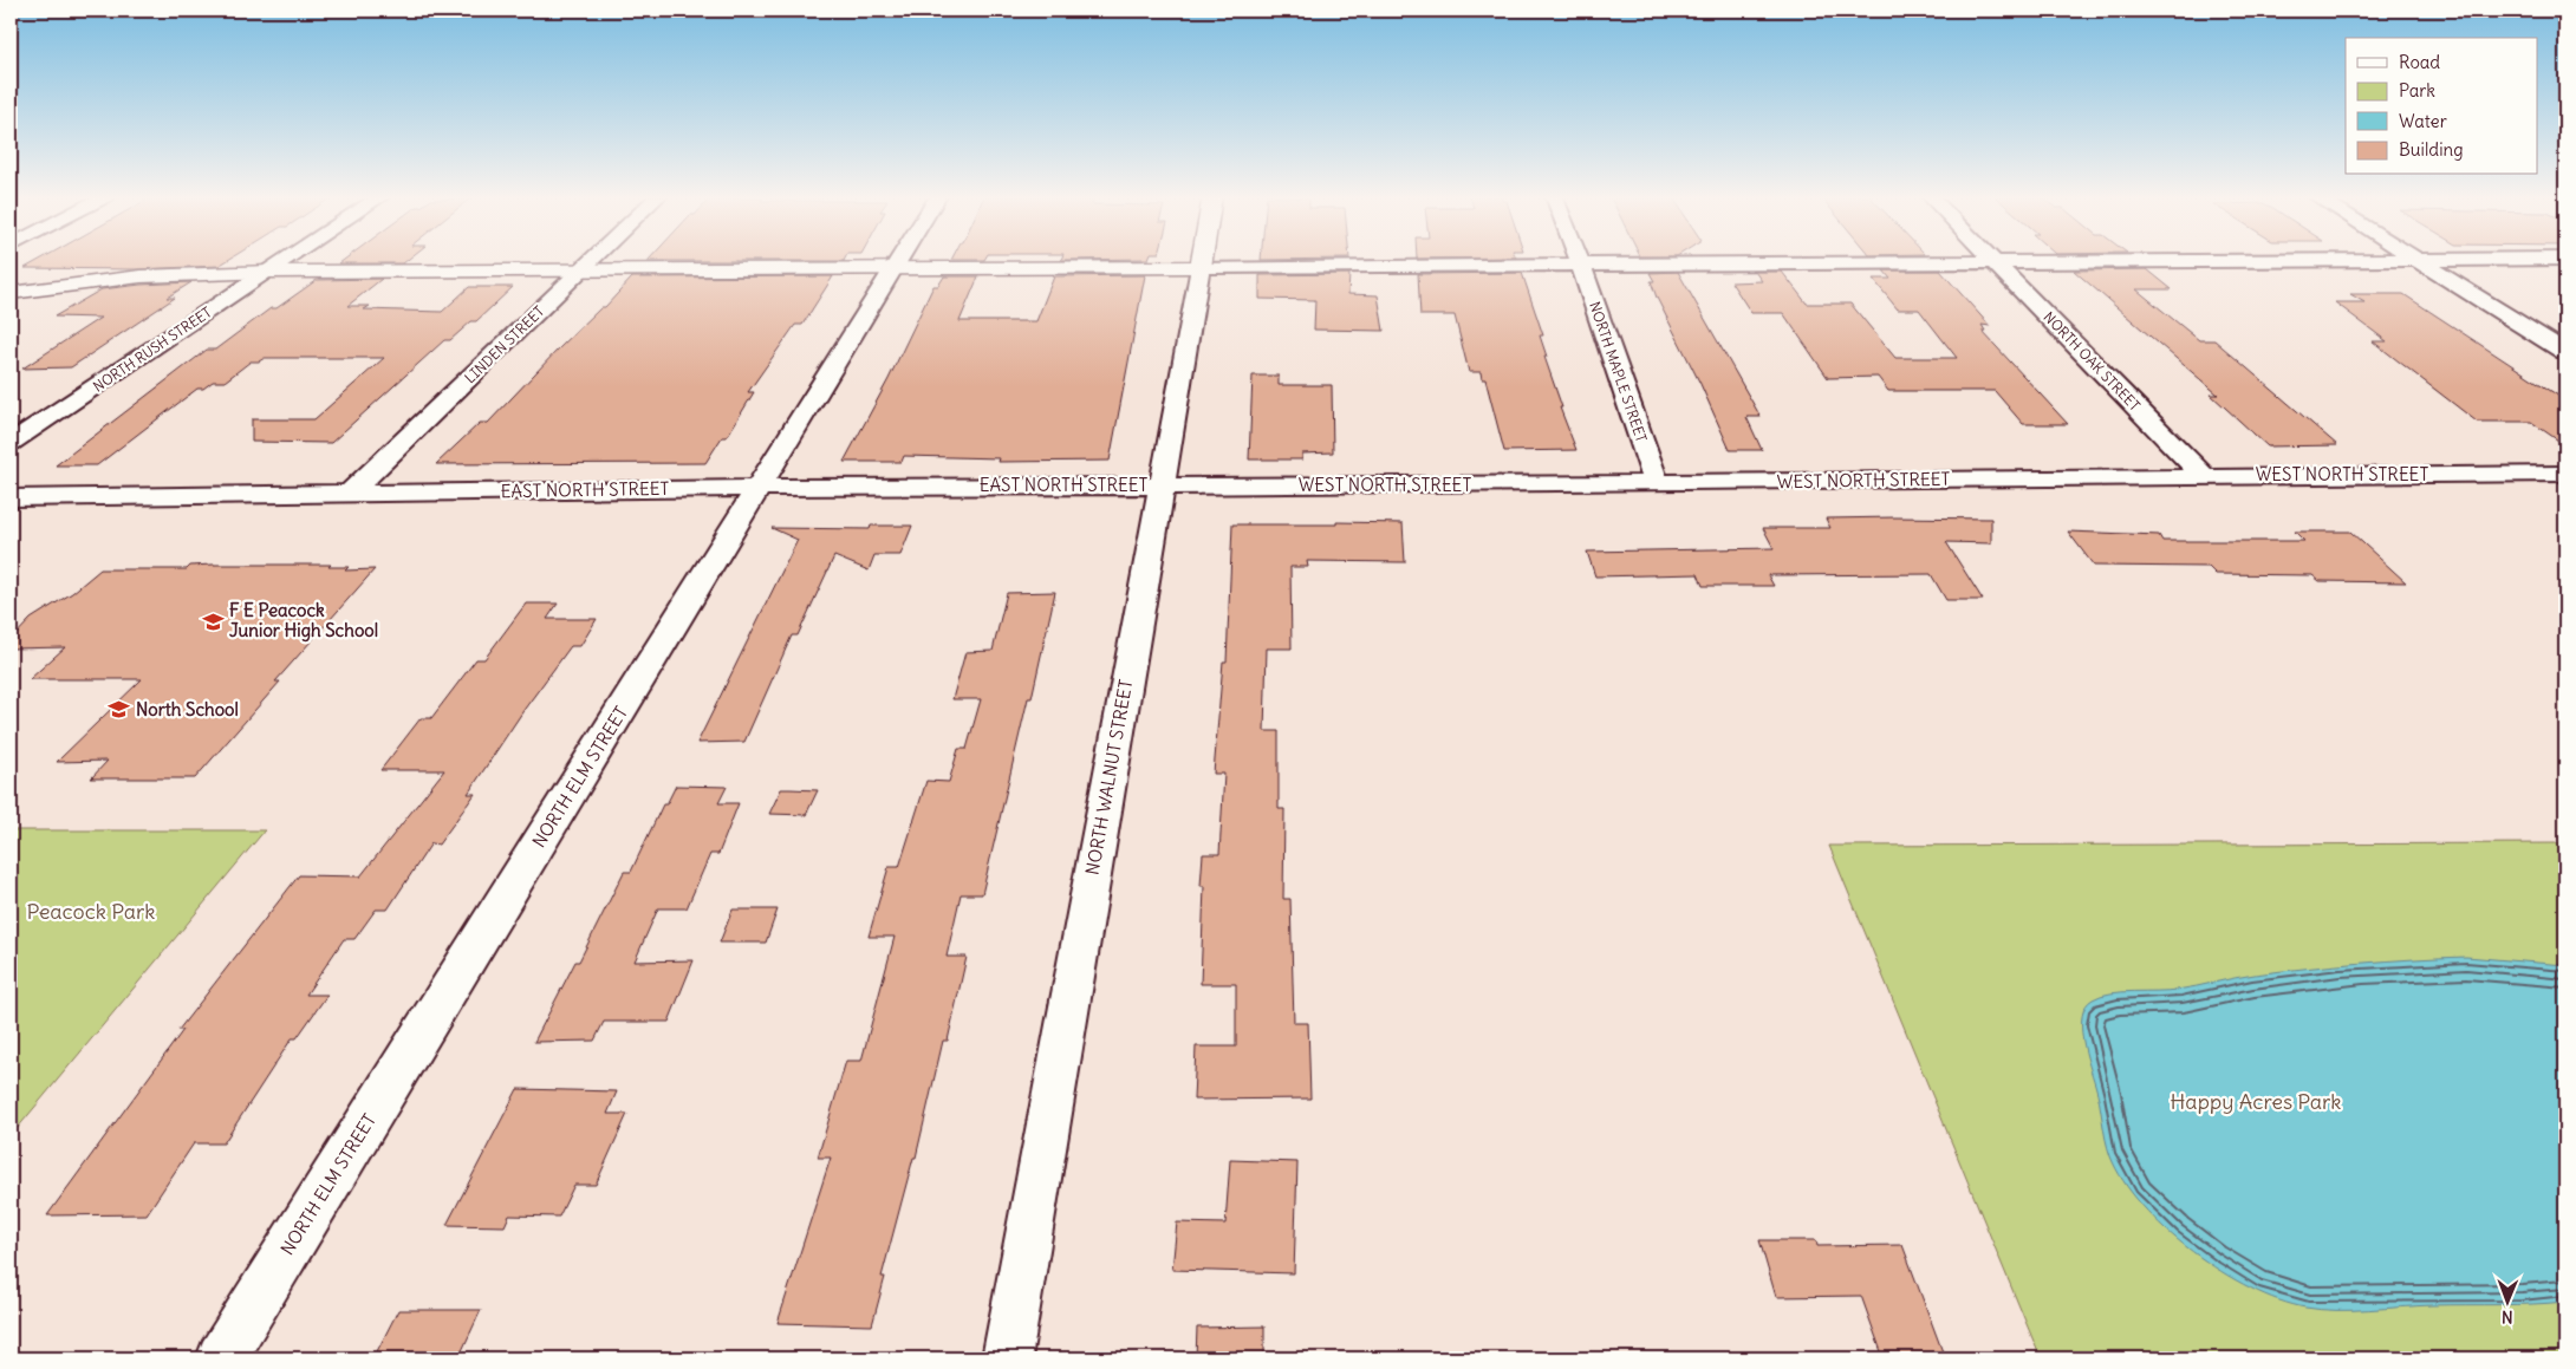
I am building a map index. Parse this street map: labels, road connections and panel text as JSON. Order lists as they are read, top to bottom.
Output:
{
  "streets": {
    "street": [
      "LINDEN STREET",
      "NORTH RUSH STREET",
      "NORTH OAK STREET",
      "NORTH MAPLE STREET",
      "WEST NORTH STREET",
      "EAST NORTH STREET",
      "NORTH ELM STREET",
      "NORTH WALNUT STREET"
    ]
  },
  "crossings": [
    ["LINDEN STREET", "EAST NORTH STREET"],
    ["NORTH OAK STREET", "WEST NORTH STREET"],
    ["NORTH MAPLE STREET", "WEST NORTH STREET"],
    ["WEST NORTH STREET", "EAST NORTH STREET"],
    ["WEST NORTH STREET", "NORTH WALNUT STREET"],
    ["EAST NORTH STREET", "NORTH ELM STREET"],
    ["EAST NORTH STREET", "NORTH WALNUT STREET"]
  ],
  "parks": ["Peacock Park", "Happy Acres Park"],
  "places": {
    "school or university": ["F E Peacock Junior High School", "North School"]
  },
  "legend": [
    "Road",
    "Park",
    "Water",
    "Building"
  ],
  "north": "bottom"
}
